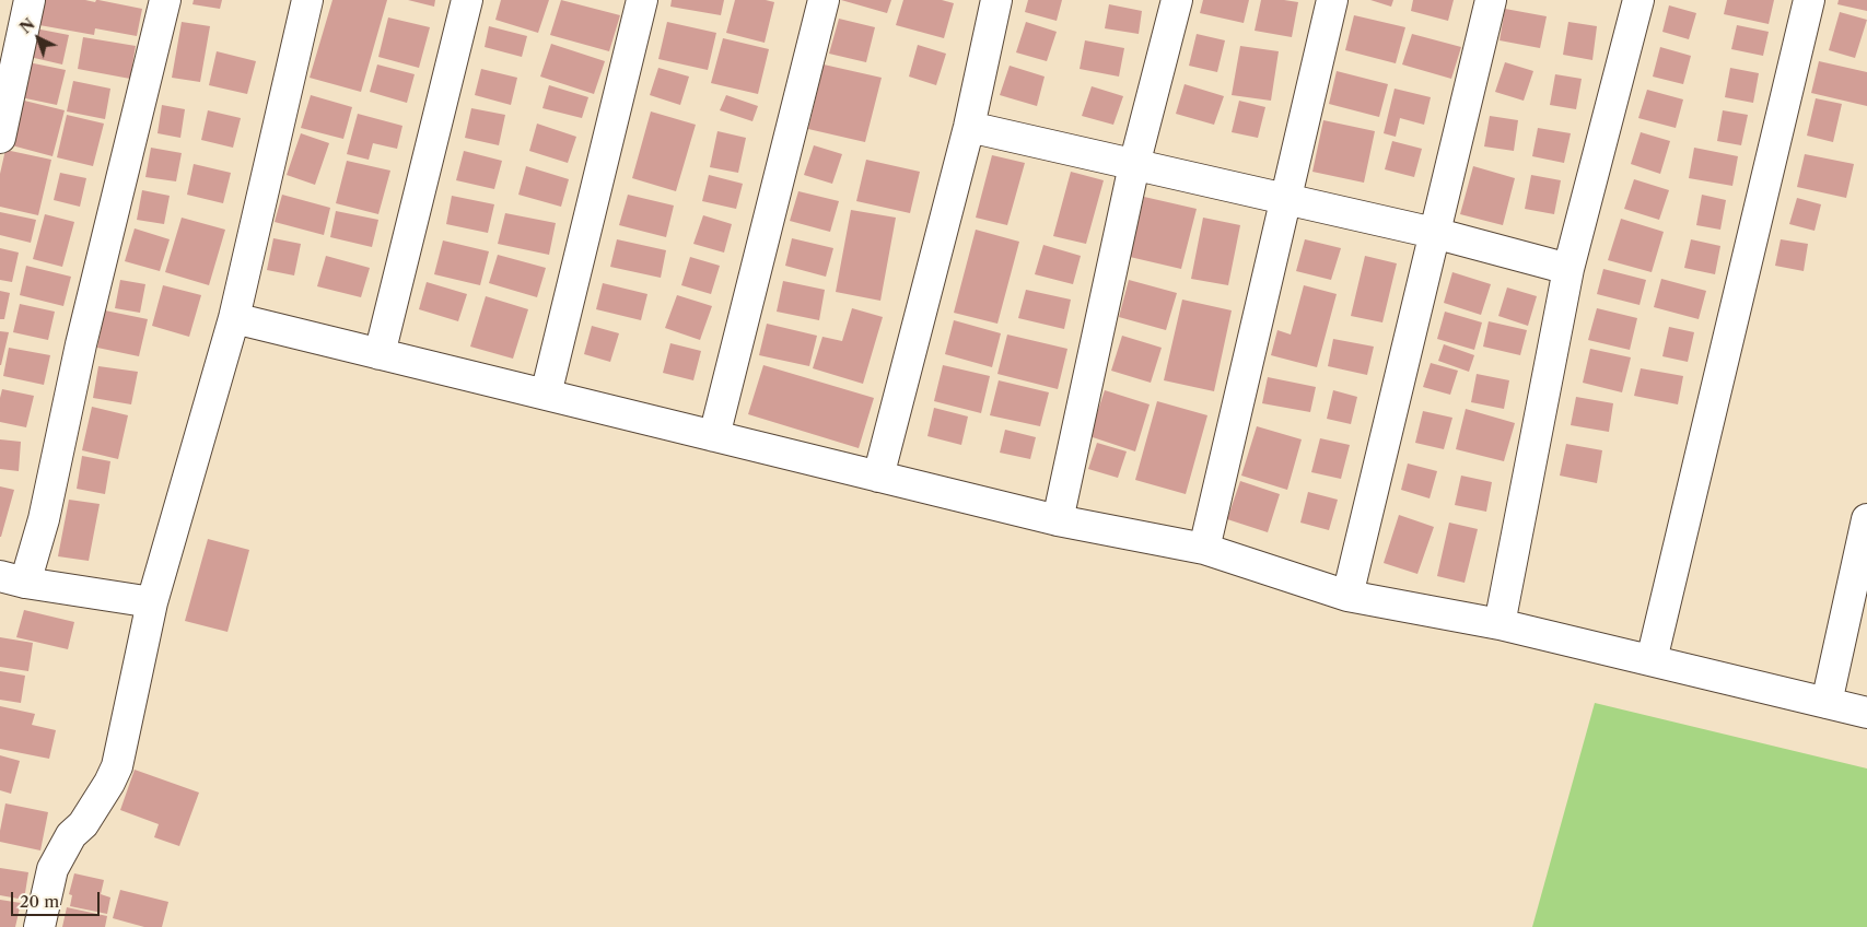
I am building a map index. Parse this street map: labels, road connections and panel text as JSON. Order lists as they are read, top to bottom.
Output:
{
  "scale_bar": "20 m",
  "north": "top left"
}
